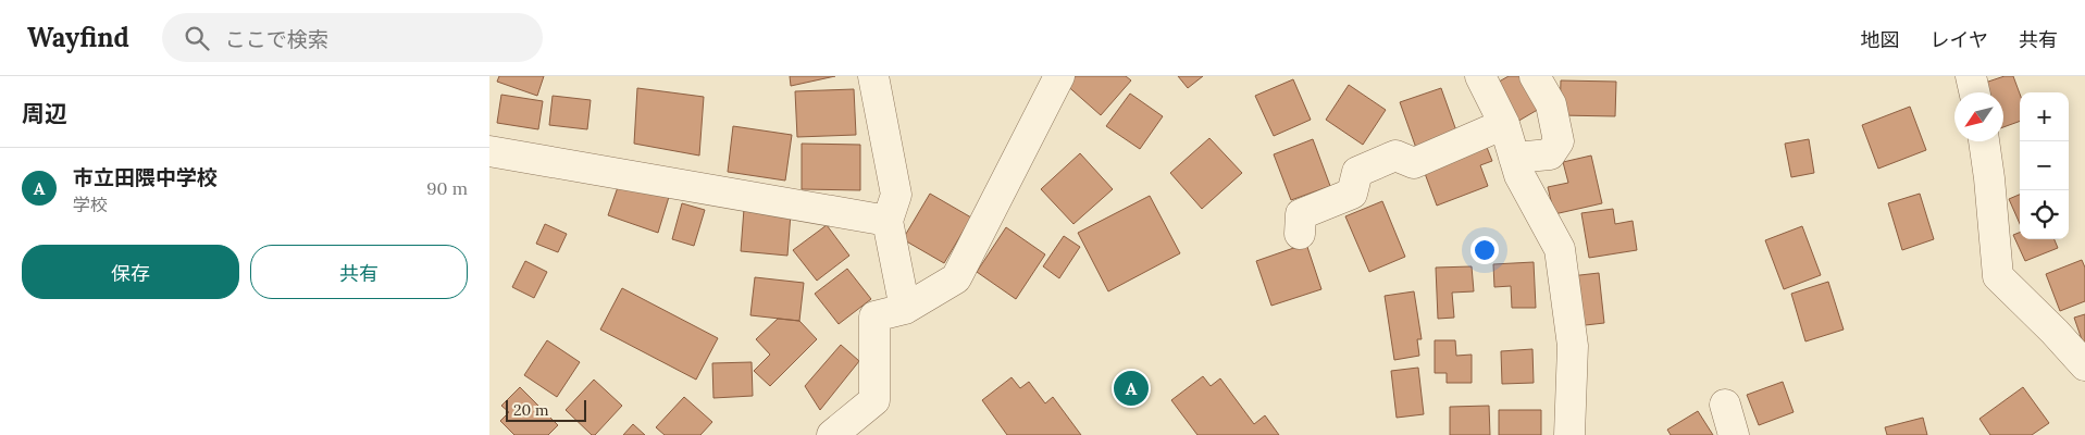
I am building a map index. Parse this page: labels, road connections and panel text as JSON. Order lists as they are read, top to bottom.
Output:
{
  "scale_bar": "20 m",
  "north": "bottom left",
  "page": {
    "header": "Wayfind",
    "search": "ここで検索",
    "nav": ["地図", "レイヤ", "共有"],
    "heading": "周辺",
    "map_buttons": ["+", "−"],
    "list": [
      {
        "mark": "A",
        "name": "市立田隈中学校",
        "note": "学校",
        "value": "90 m"
      }
    ],
    "buttons": ["保存", "共有"],
    "pins": "A",
    "scale": "20 m"
  }
}
